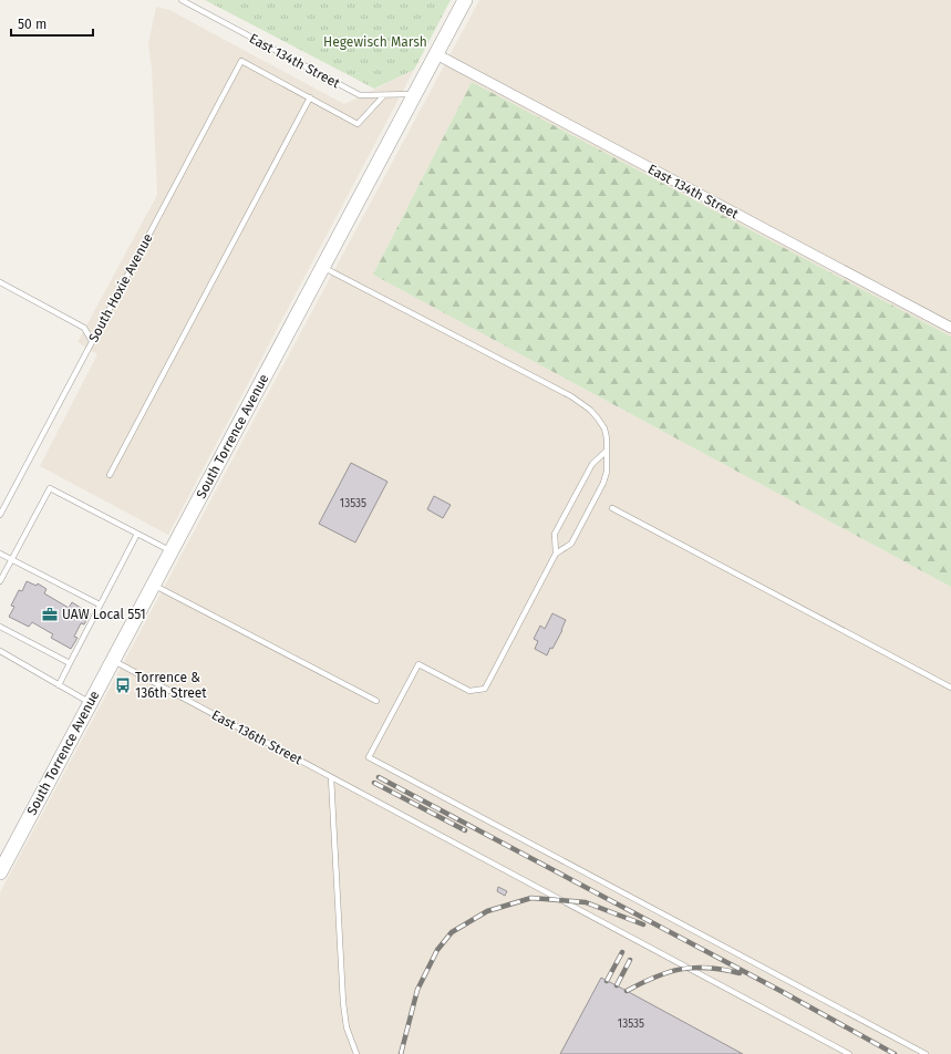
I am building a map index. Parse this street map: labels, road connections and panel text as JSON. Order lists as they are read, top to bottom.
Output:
{
  "streets": {
    "main road": ["South Torrence Avenue"],
    "street": ["East 134th Street"],
    "lane": ["South Hoxie Avenue", "East 136th Street"]
  },
  "crossings": [
    ["East 134th Street", "South Torrence Avenue"],
    ["South Torrence Avenue", "East 136th Street"]
  ],
  "parks": ["Hegewisch Marsh"],
  "places": {
    "office": ["UAW Local 551"],
    "bus stop": ["Torrence & 136th Street"]
  },
  "house_numbers": ["13535", "13535"],
  "scale_bar": "50 m"
}
